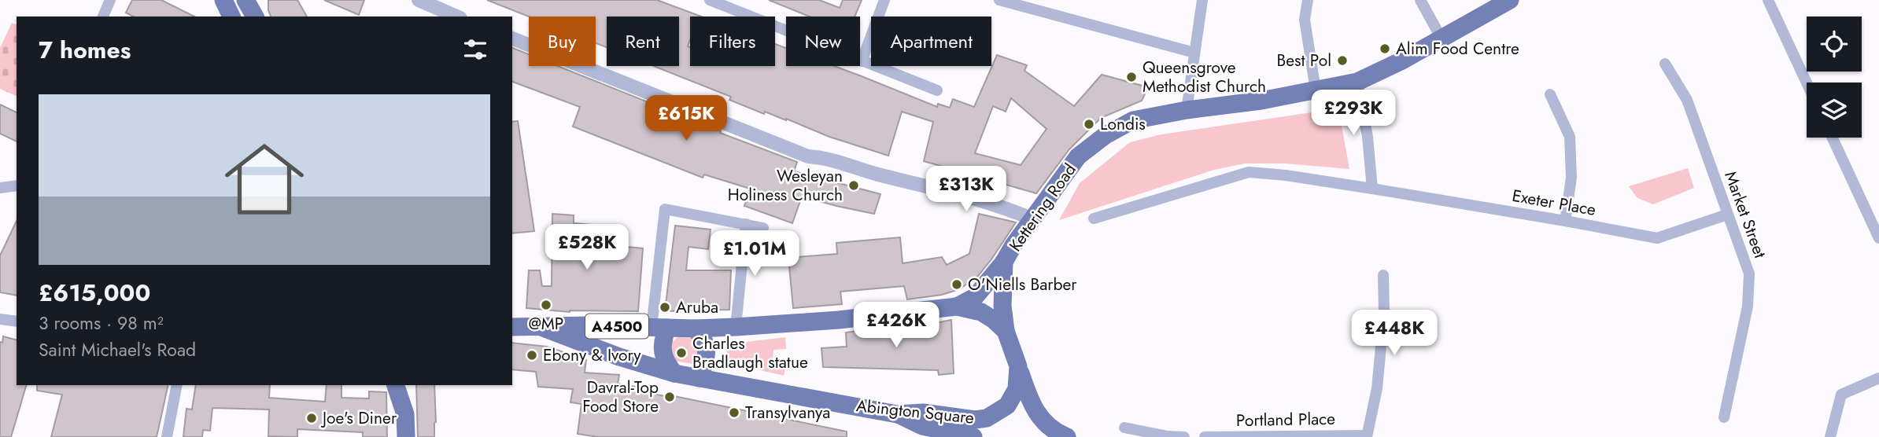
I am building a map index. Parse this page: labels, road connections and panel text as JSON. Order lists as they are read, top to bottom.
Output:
{
  "streets": {
    "main road": ["Kettering Road", "A4500", "Abington Square"],
    "street": ["Exeter Place", "Market Street", "Portland Place"]
  },
  "crossings": [
    ["Exeter Place", "Market Street"],
    ["Kettering Road", "Abington Square"],
    ["A4500", "Abington Square"]
  ],
  "places": [
    "Alim Food Centre",
    "Best Pol",
    "Queensgrove Methodist Church",
    "Londis",
    "Wesleyan Holiness Church",
    "O'Niells Barber",
    "@MP",
    "Aruba",
    "Charles Bradlaugh statue",
    "Ebony & Ivory",
    "Davral-Top Food Store",
    "Transylvanya",
    "Joe's Diner"
  ],
  "page": {
    "chip": [
      "Buy",
      "Rent",
      "Filters",
      "New",
      "Apartment"
    ],
    "heading": "7 homes",
    "list": [
      {
        "name": "£615,000",
        "note": "3 rooms · 98 m² · Saint Michael's Road"
      }
    ],
    "price": [
      "£293K",
      "£615K",
      "£313K",
      "£528K",
      "£1.01M",
      "£426K",
      "£448K"
    ]
  }
}
